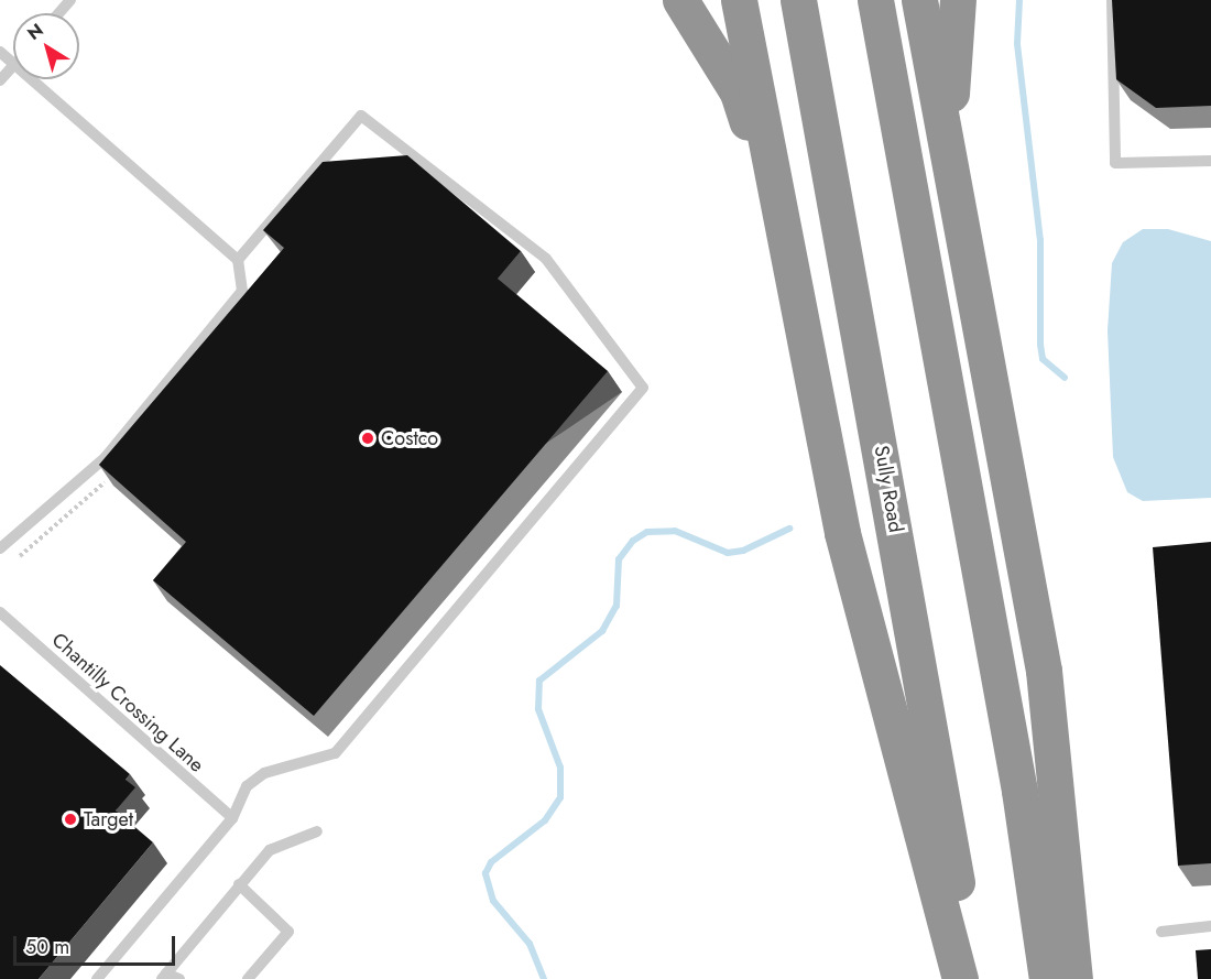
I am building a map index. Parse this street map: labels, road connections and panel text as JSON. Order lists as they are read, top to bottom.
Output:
{
  "streets": {
    "highway": ["Sully Road"],
    "lane": ["Chantilly Crossing Lane"]
  },
  "places": ["Costco", "Target"],
  "scale_bar": "50 m",
  "north": "top left"
}
